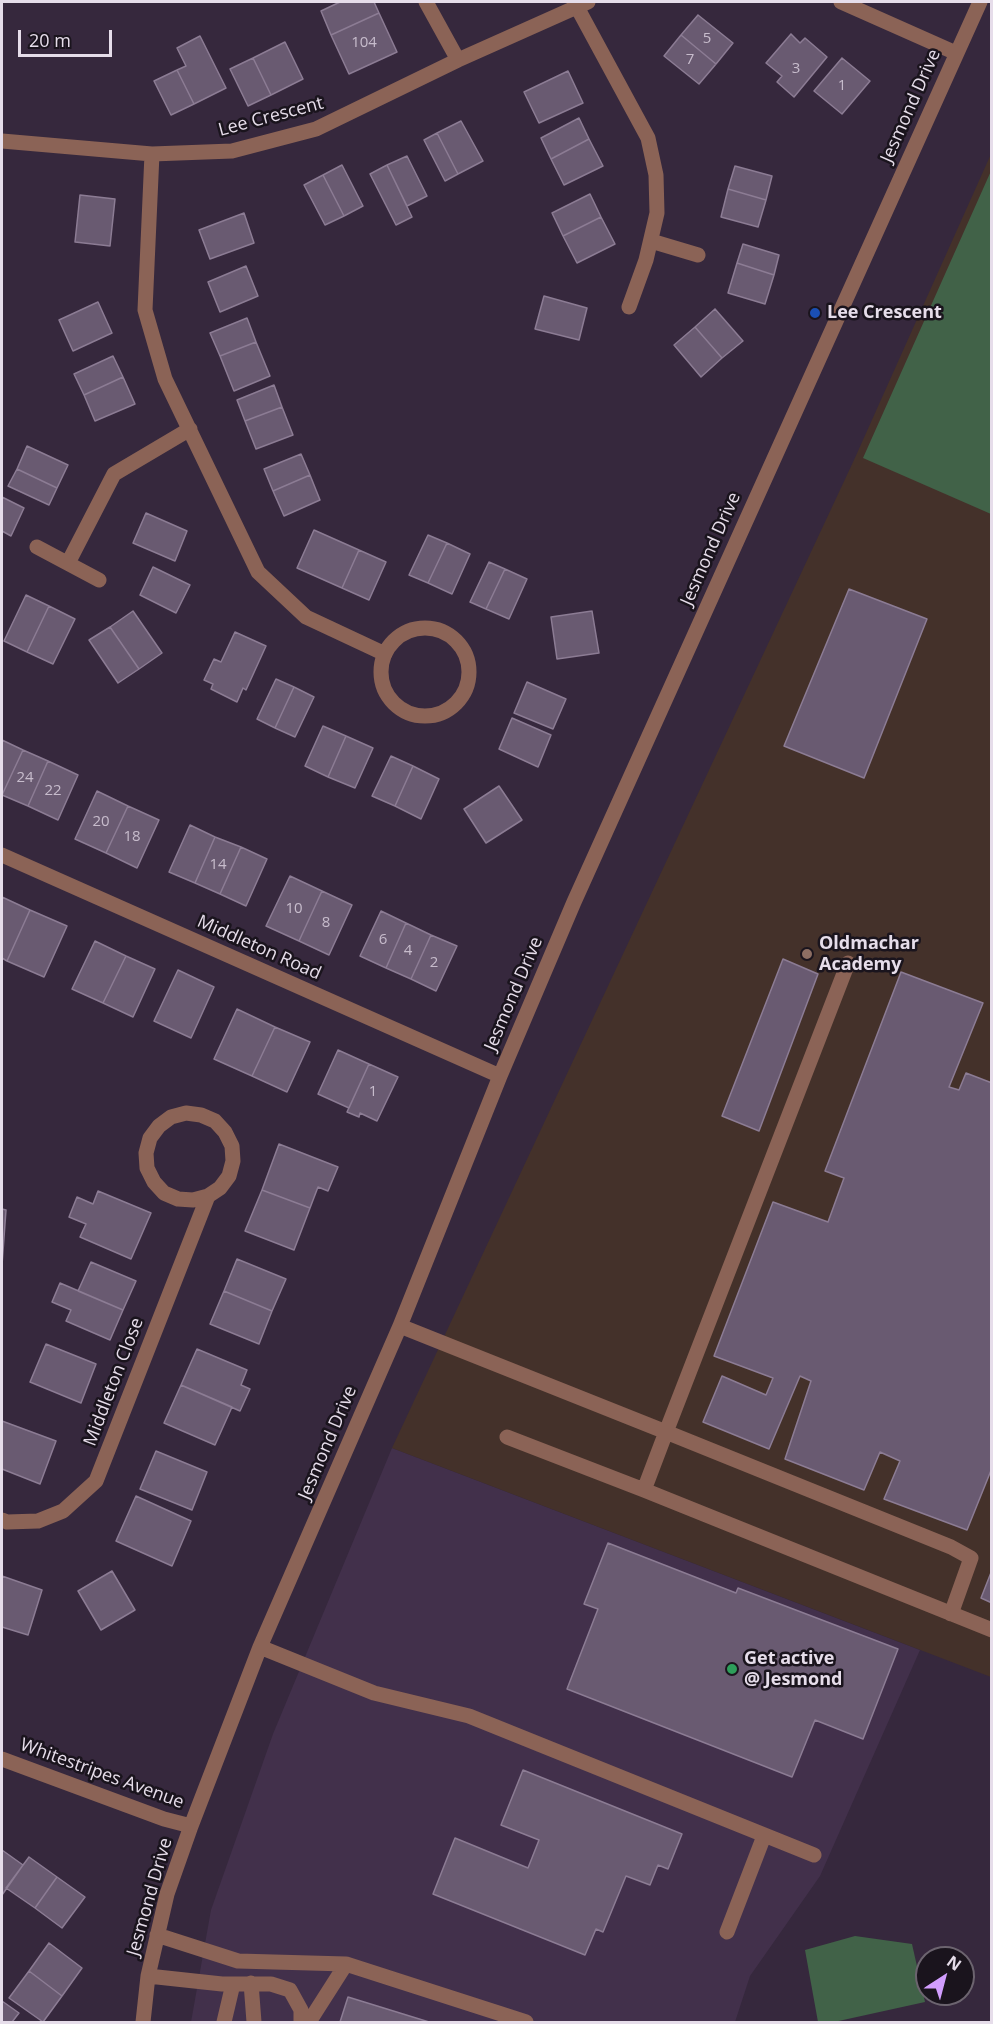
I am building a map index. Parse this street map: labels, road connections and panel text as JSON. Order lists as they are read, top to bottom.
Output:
{
  "streets": {
    "street": [
      "Jesmond Drive",
      "Lee Crescent",
      "Middleton Road",
      "Middleton Close",
      "Whitestripes Avenue"
    ]
  },
  "crossings": [
    ["Jesmond Drive", "Middleton Road"],
    ["Jesmond Drive", "Whitestripes Avenue"]
  ],
  "places": ["Lee Crescent", "Oldmachar Academy", "Get active @ Jesmond"],
  "house_numbers": [
    "5",
    "104",
    "7",
    "3",
    "1",
    "24",
    "22",
    "20",
    "18",
    "14",
    "10",
    "8",
    "6",
    "4",
    "2",
    "1"
  ],
  "scale_bar": "20 m",
  "north": "top right"
}
